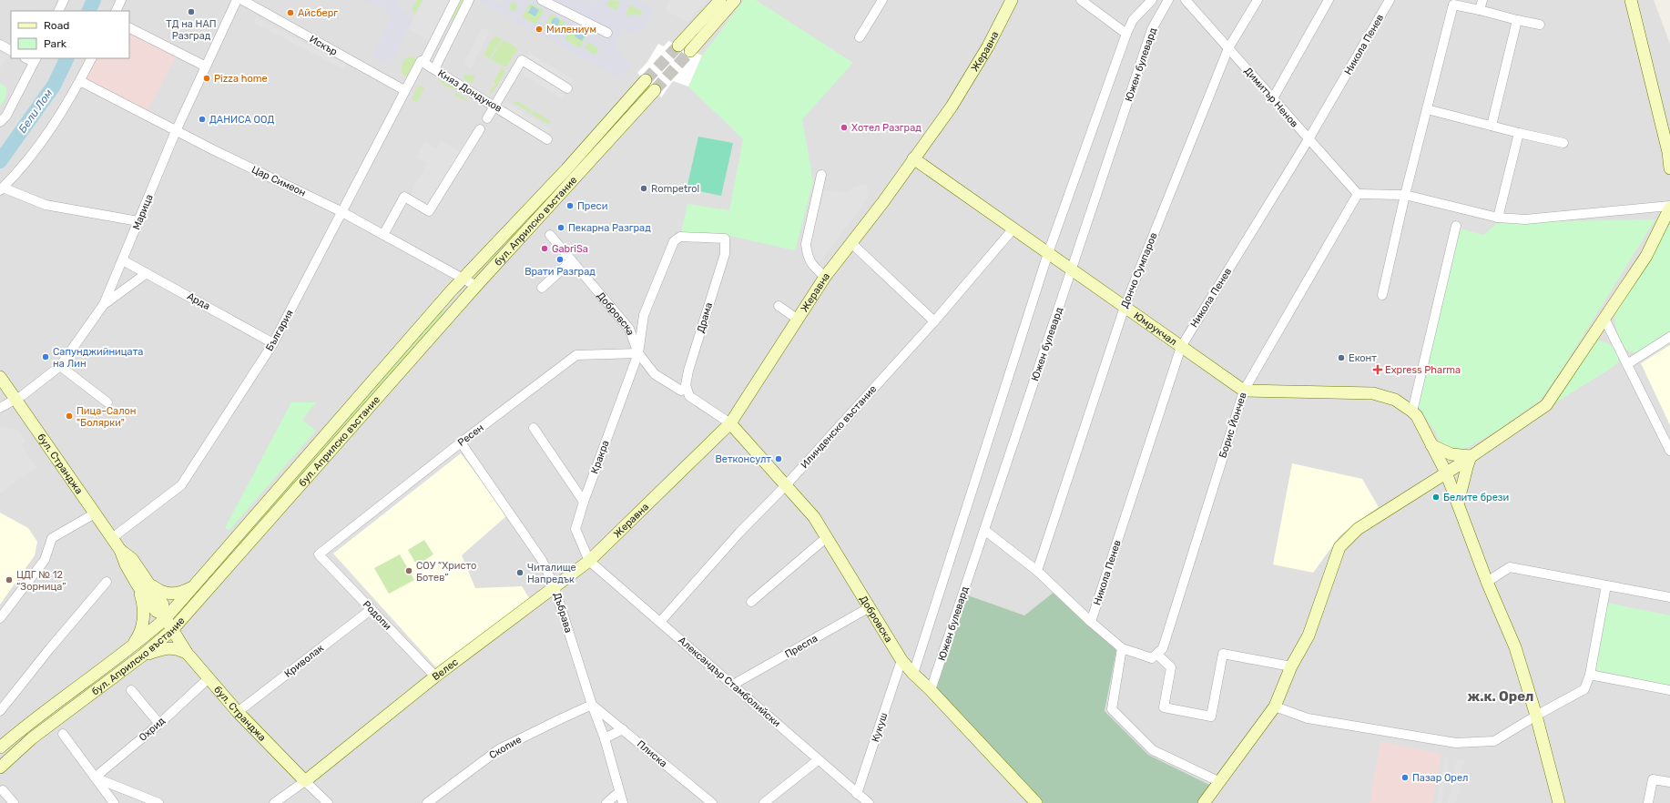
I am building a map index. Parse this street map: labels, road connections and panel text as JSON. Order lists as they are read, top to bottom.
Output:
{
  "streets": {
    "street": [
      "Никола Пенев",
      "Искър",
      "Жеравна",
      "Южен булевард",
      "Княз Дондуков",
      "Димитър Ненов",
      "Цар Симеон",
      "Марица",
      "бул. Априлско въстание",
      "Дончо Сумпаров",
      "Арда",
      "Добровска",
      "Драма",
      "Юмрукчал",
      "България",
      "Борис Йончев",
      "Илинденско въстание",
      "Ресен",
      "Кракра",
      "бул. Странджа",
      "Дъбрава",
      "Родопи",
      "Преспа",
      "Криволак",
      "Велес",
      "Александър Стамболийски",
      "Кукуш",
      "Охрид",
      "Скопие",
      "Плиска"
    ]
  },
  "crossings": [
    ["Никола Пенев", "Димитър Ненов"],
    ["Никола Пенев", "Юмрукчал"],
    ["Искър", "България"],
    ["Жеравна", "Добровска"],
    ["Жеравна", "Драма"],
    ["Жеравна", "Кракра"],
    ["Жеравна", "Велес"],
    ["Жеравна", "Александър Стамболийски"],
    ["Южен булевард", "Добровска"],
    ["Южен булевард", "Юмрукчал"],
    ["Димитър Ненов", "Дончо Сумпаров"],
    ["Димитър Ненов", "Борис Йончев"],
    ["Цар Симеон", "Марица"],
    ["Цар Симеон", "бул. Априлско въстание"],
    ["Цар Симеон", "България"],
    ["Марица", "Арда"],
    ["Марица", "бул. Странджа"],
    ["бул. Априлско въстание", "бул. Странджа"],
    ["Дончо Сумпаров", "Юмрукчал"],
    ["Арда", "България"],
    ["Добровска", "Драма"],
    ["Добровска", "Илинденско въстание"],
    ["Добровска", "Ресен"],
    ["Добровска", "Кракра"],
    ["Добровска", "Преспа"],
    ["Добровска", "Кукуш"],
    ["Драма", "Кракра"],
    ["Юмрукчал", "Борис Йончев"],
    ["България", "бул. Странджа"],
    ["Илинденско въстание", "Александър Стамболийски"],
    ["Ресен", "Кракра"],
    ["Ресен", "Дъбрава"],
    ["Ресен", "Родопи"],
    ["Кракра", "Велес"],
    ["Кракра", "Александър Стамболийски"],
    ["бул. Странджа", "Криволак"],
    ["бул. Странджа", "Велес"],
    ["бул. Странджа", "Охрид"],
    ["Дъбрава", "Велес"],
    ["Дъбрава", "Скопие"],
    ["Дъбрава", "Плиска"],
    ["Родопи", "Криволак"],
    ["Родопи", "Велес"],
    ["Преспа", "Александър Стамболийски"],
    ["Велес", "Александър Стамболийски"],
    ["Александър Стамболийски", "Кукуш"],
    ["Скопие", "Плиска"]
  ],
  "districts": ["ж.к. Орел"],
  "water": ["Бели Лом"],
  "places": {
    "other": [
      "ТД на НАП Разград",
      "Айсберг",
      "Милениум",
      "Pizza home",
      "ДАНИСА ООД",
      "Хотел Разград",
      "Rompetrol",
      "Преси",
      "Пекарна Разград",
      "GabriSa",
      "Врати Разград",
      "Сапунджийницата на Лин",
      "Еконт",
      "Пица-Салон \"Болярки\"",
      "Ветконсулт",
      "Белите брези",
      "СОУ “Христо Ботев”",
      "Читалище Напредък",
      "ЦДГ № 12 “Зорница”",
      "Пазар Орел"
    ],
    "health": ["Express Pharma"]
  },
  "legend": ["Road", "Park"]
}
